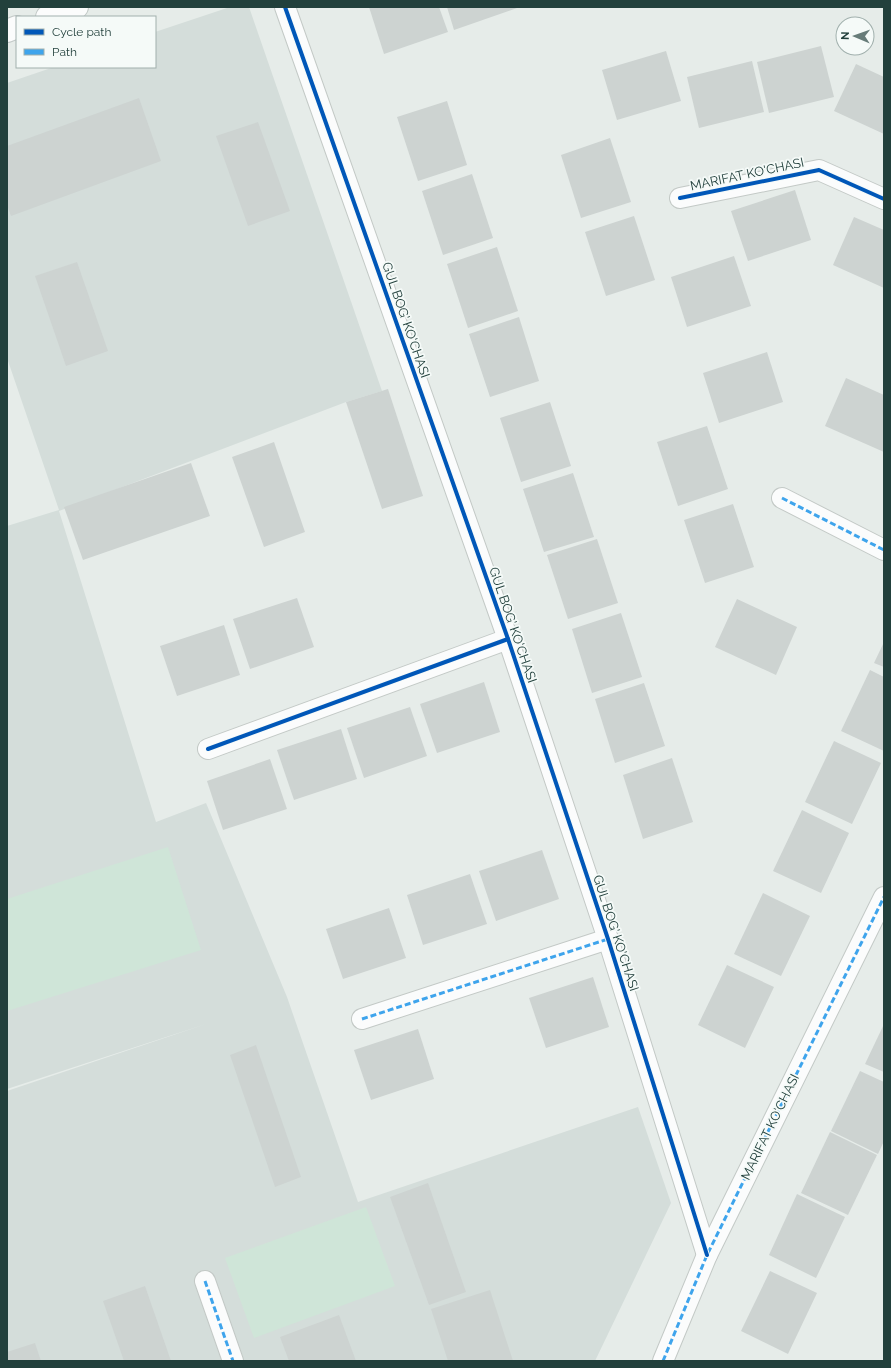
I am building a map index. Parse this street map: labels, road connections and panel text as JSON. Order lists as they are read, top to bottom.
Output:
{
  "streets": {
    "street": ["MARIFAT KO'CHASI", "GUL BOG' KO'CHASI"]
  },
  "crossings": [
    ["MARIFAT KO'CHASI", "GUL BOG' KO'CHASI"]
  ],
  "legend": ["Cycle path", "Path"],
  "north": "left"
}
